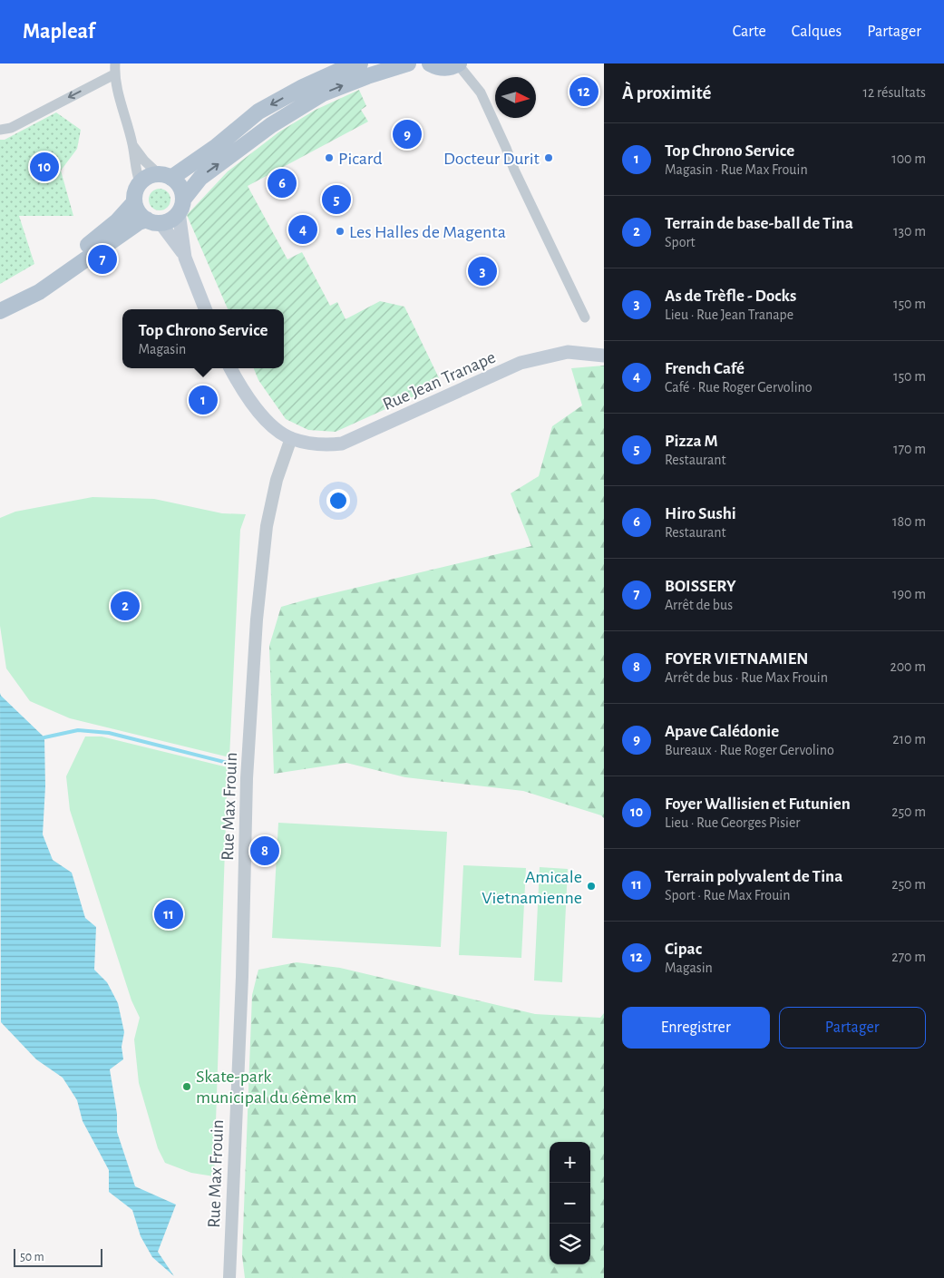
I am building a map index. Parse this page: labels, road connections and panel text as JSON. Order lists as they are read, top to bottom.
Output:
{
  "streets": {
    "main road": ["Rue Jean Tranape"],
    "street": ["Rue Max Frouin"]
  },
  "crossings": [
    ["Rue Jean Tranape", "Rue Max Frouin"]
  ],
  "places": [
    "Picard",
    "Docteur Durit",
    "Les Halles de Magenta",
    "Amicale Vietnamienne",
    "Skate-park municipal du 6ème km"
  ],
  "scale_bar": "50 m",
  "north": "right",
  "page": {
    "header": "Mapleaf",
    "nav": ["Carte", "Calques", "Partager"],
    "heading": ["À proximité", "12 résultats"],
    "pins": [
      "12",
      "9",
      "10",
      "6",
      "5",
      "4",
      "7",
      "3",
      "1",
      "2",
      "8",
      "11"
    ],
    "list": [
      {
        "mark": "1",
        "name": "Top Chrono Service",
        "note": "Magasin · Rue Max Frouin",
        "value": "100 m"
      },
      {
        "mark": "2",
        "name": "Terrain de base-ball de Tina",
        "note": "Sport",
        "value": "130 m"
      },
      {
        "mark": "3",
        "name": "As de Trèfle - Docks",
        "note": "Lieu · Rue Jean Tranape",
        "value": "150 m"
      },
      {
        "mark": "4",
        "name": "French Café",
        "note": "Café · Rue Roger Gervolino",
        "value": "150 m"
      },
      {
        "mark": "5",
        "name": "Pizza M",
        "note": "Restaurant",
        "value": "170 m"
      },
      {
        "mark": "6",
        "name": "Hiro Sushi",
        "note": "Restaurant",
        "value": "180 m"
      },
      {
        "mark": "7",
        "name": "BOISSERY",
        "note": "Arrêt de bus",
        "value": "190 m"
      },
      {
        "mark": "8",
        "name": "FOYER VIETNAMIEN",
        "note": "Arrêt de bus · Rue Max Frouin",
        "value": "200 m"
      },
      {
        "mark": "9",
        "name": "Apave Calédonie",
        "note": "Bureaux · Rue Roger Gervolino",
        "value": "210 m"
      },
      {
        "mark": "10",
        "name": "Foyer Wallisien et Futunien",
        "note": "Lieu · Rue Georges Pisier",
        "value": "250 m"
      },
      {
        "mark": "11",
        "name": "Terrain polyvalent de Tina",
        "note": "Sport · Rue Max Frouin",
        "value": "250 m"
      },
      {
        "mark": "12",
        "name": "Cipac",
        "note": "Magasin",
        "value": "270 m"
      }
    ],
    "popup": ["Top Chrono Service", "Magasin"],
    "buttons": ["Enregistrer", "Partager"],
    "map_buttons": ["+", "−"],
    "scale": "50 m"
  }
}
